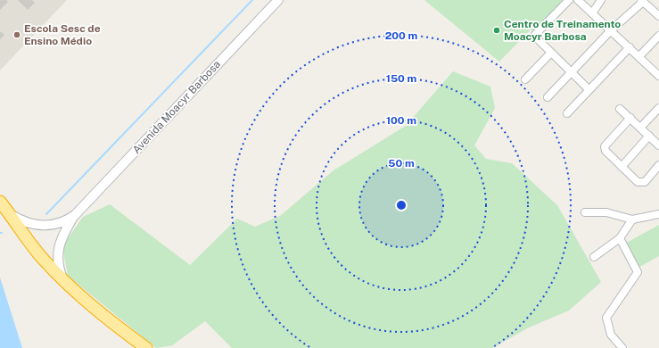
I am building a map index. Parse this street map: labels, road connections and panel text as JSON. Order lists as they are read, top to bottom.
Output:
{
  "streets": {
    "street": ["Avenida Moacyr Barbosa"]
  },
  "places": ["Centro de Treinamento Moacyr Barbosa", "Escola Sesc de Ensino Médio"],
  "rings": [
    "200 m",
    "150 m",
    "100 m",
    "50 m"
  ]
}
